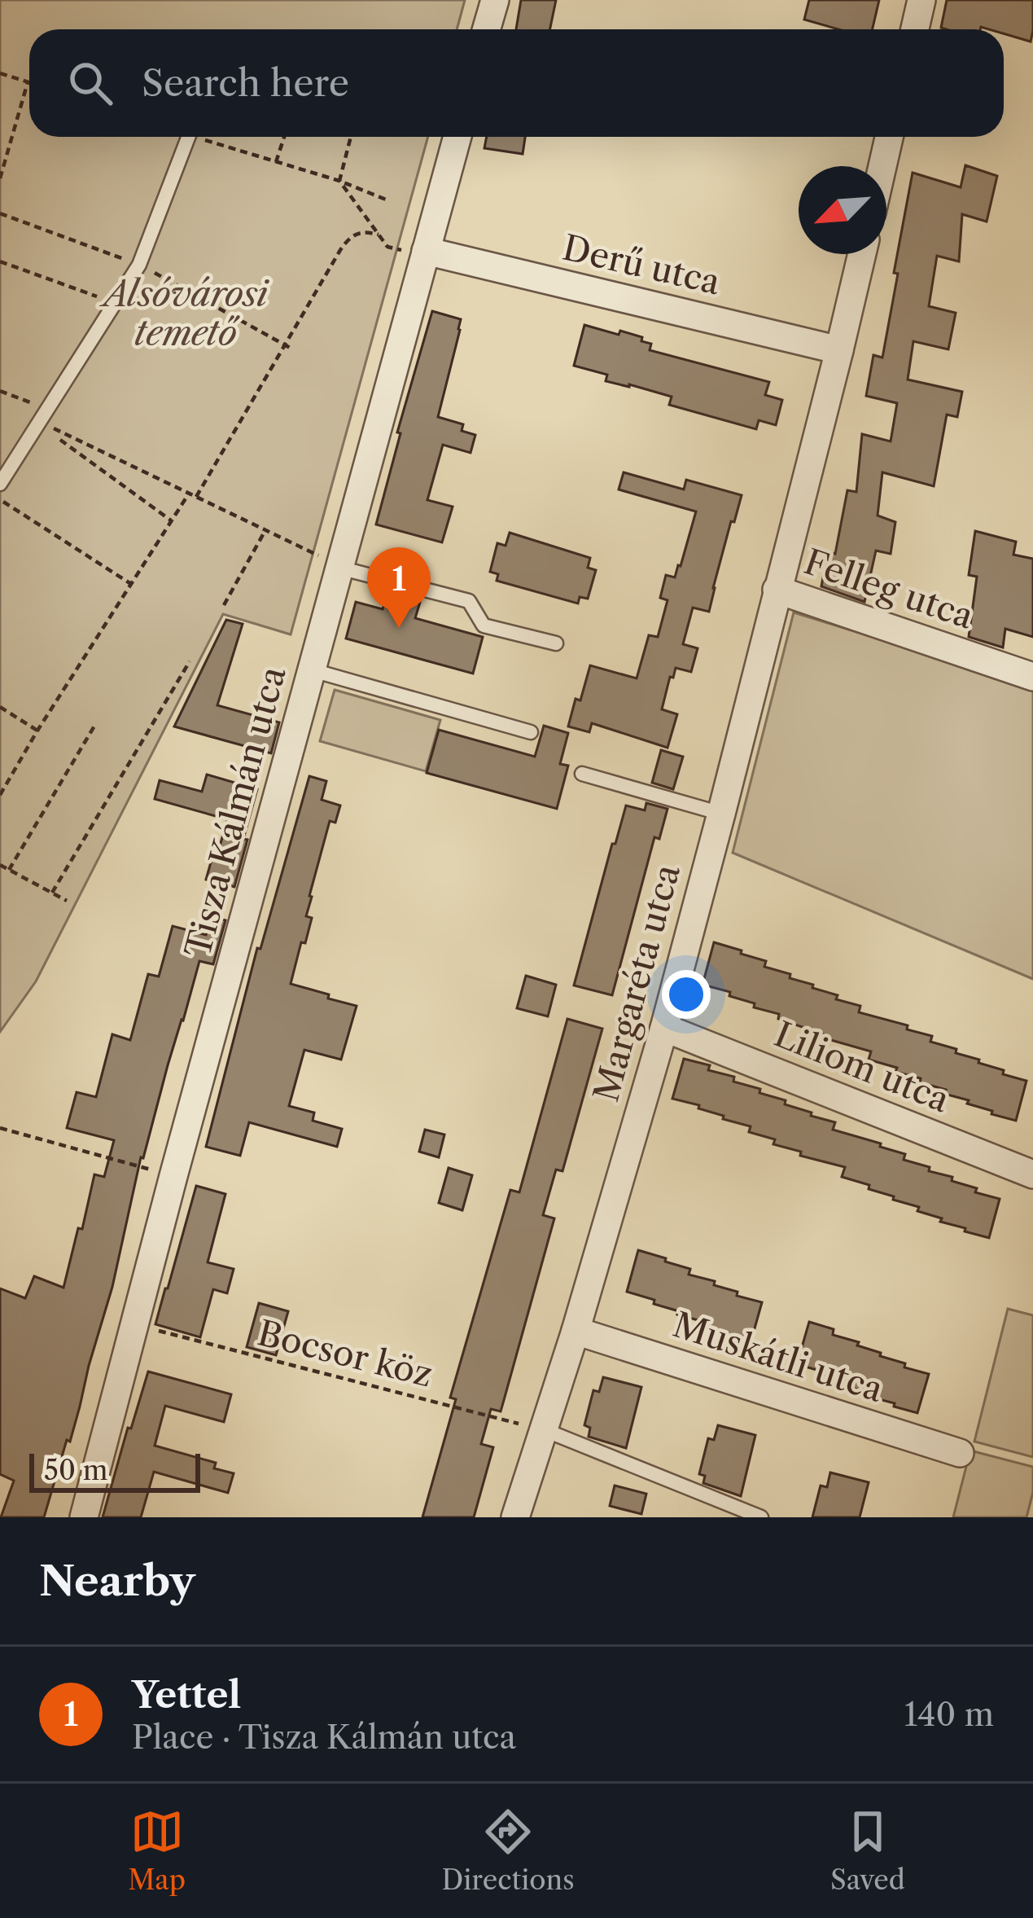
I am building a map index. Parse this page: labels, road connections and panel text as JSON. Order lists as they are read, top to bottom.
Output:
{
  "streets": {
    "street": [
      "Derű utca",
      "Felleg utca",
      "Tisza Kálmán utca",
      "Margaréta utca",
      "Liliom utca",
      "Muskátli utca"
    ],
    "path": ["Bocsor köz"]
  },
  "crossings": [
    ["Derű utca", "Tisza Kálmán utca"],
    ["Derű utca", "Margaréta utca"],
    ["Felleg utca", "Margaréta utca"],
    ["Tisza Kálmán utca", "Bocsor köz"],
    ["Margaréta utca", "Liliom utca"],
    ["Margaréta utca", "Bocsor köz"],
    ["Margaréta utca", "Muskátli utca"]
  ],
  "parks": ["Alsóvárosi temető"],
  "scale_bar": "50 m",
  "north": "bottom left",
  "page": {
    "search": "Search here",
    "pins": "1",
    "scale": "50 m",
    "heading": "Nearby",
    "list": [
      {
        "mark": "1",
        "name": "Yettel",
        "note": "Place · Tisza Kálmán utca",
        "value": "140 m"
      }
    ],
    "nav": ["Map", "Directions", "Saved"]
  }
}
